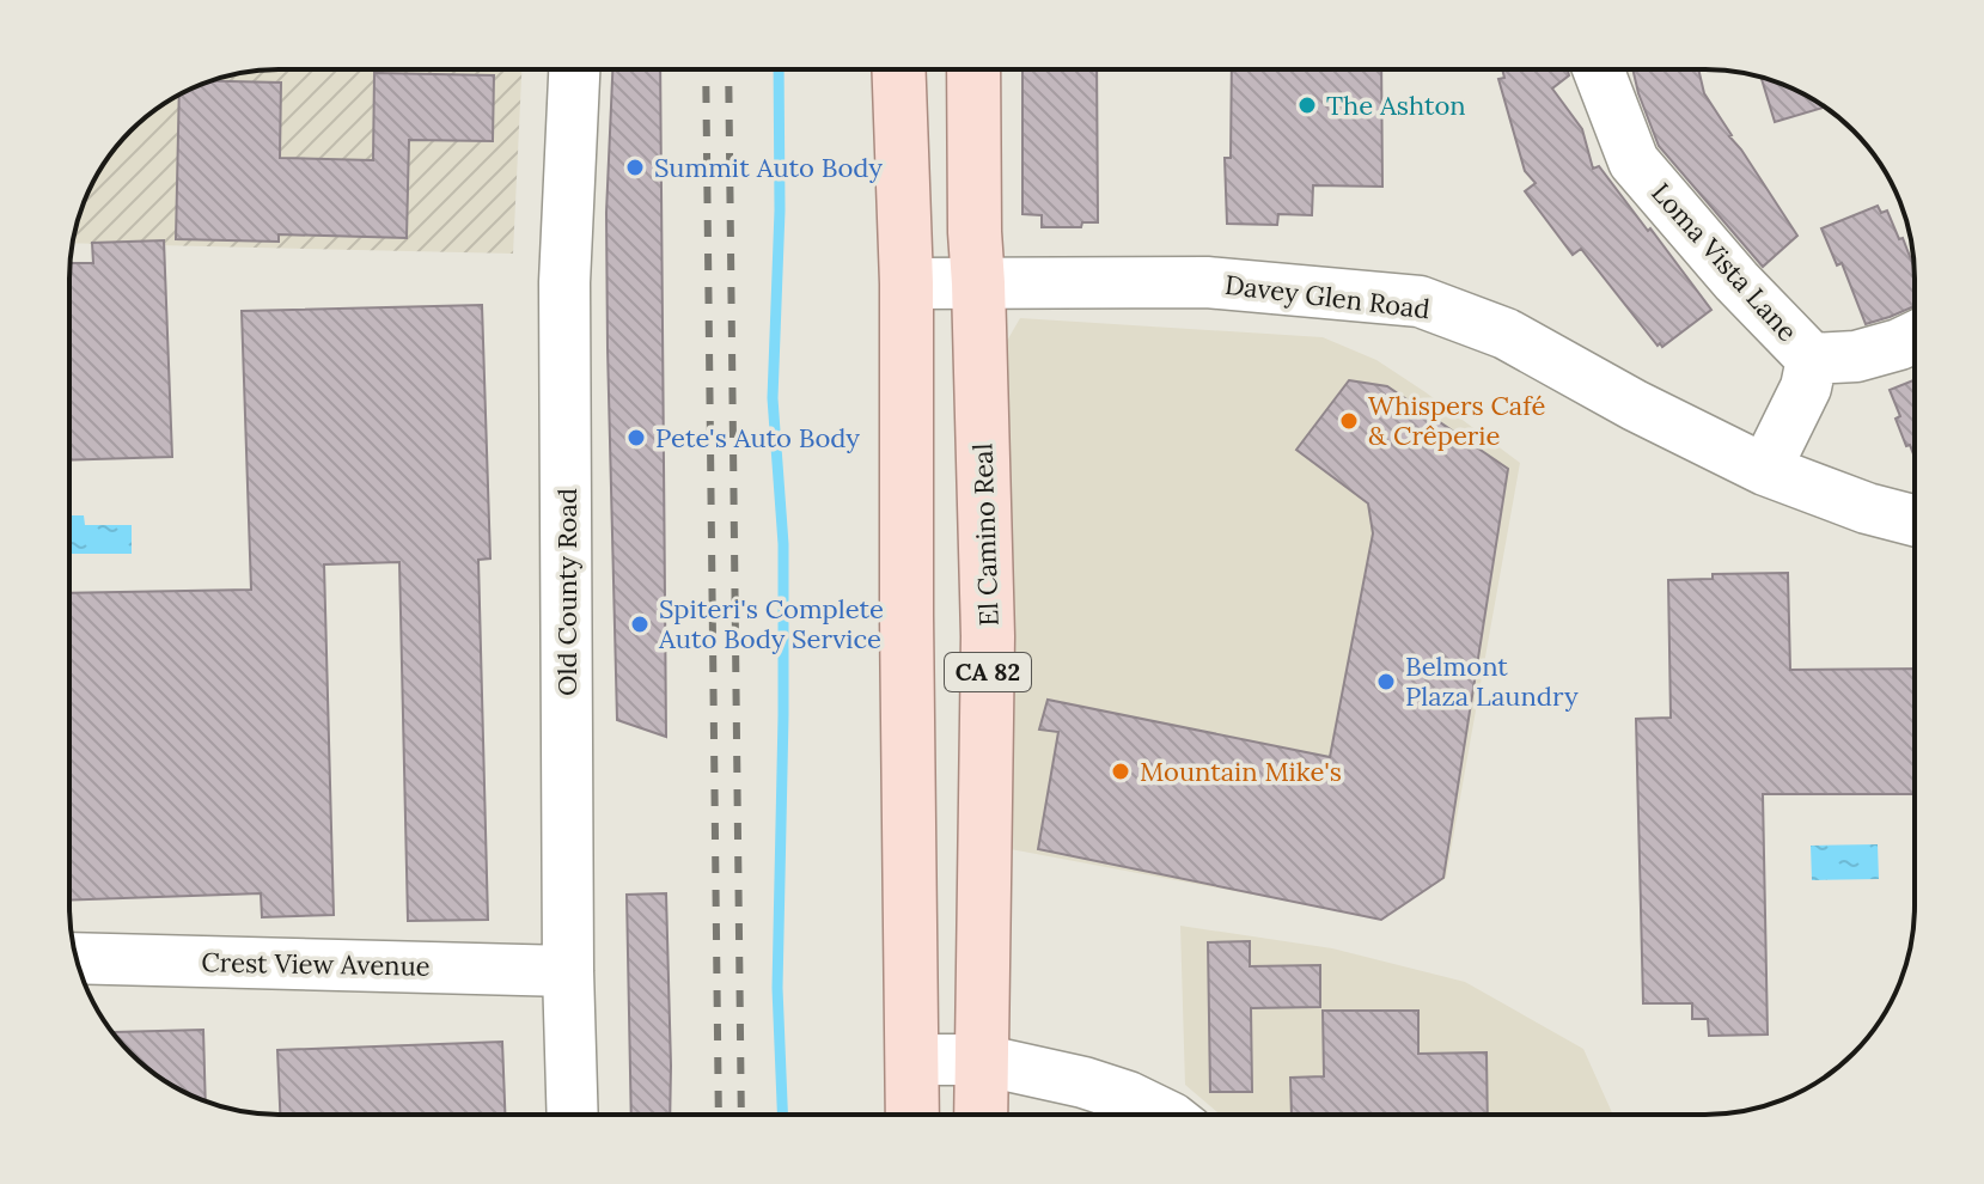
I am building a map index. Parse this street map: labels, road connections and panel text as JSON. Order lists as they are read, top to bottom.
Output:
{
  "streets": {
    "main road": ["El Camino Real", "CA 82"],
    "street": [
      "Loma Vista Lane",
      "Davey Glen Road",
      "Old County Road",
      "Crest View Avenue"
    ]
  },
  "crossings": [
    ["Loma Vista Lane", "Davey Glen Road"],
    ["Davey Glen Road", "El Camino Real"],
    ["Davey Glen Road", "CA 82"],
    ["Old County Road", "Crest View Avenue"]
  ],
  "places": [
    "The Ashton",
    "Summit Auto Body",
    "Whispers Café & Crêperie",
    "Pete's Auto Body",
    "Spiteri's Complete Auto Body Service",
    "Belmont Plaza Laundry",
    "Mountain Mike's"
  ]
}
